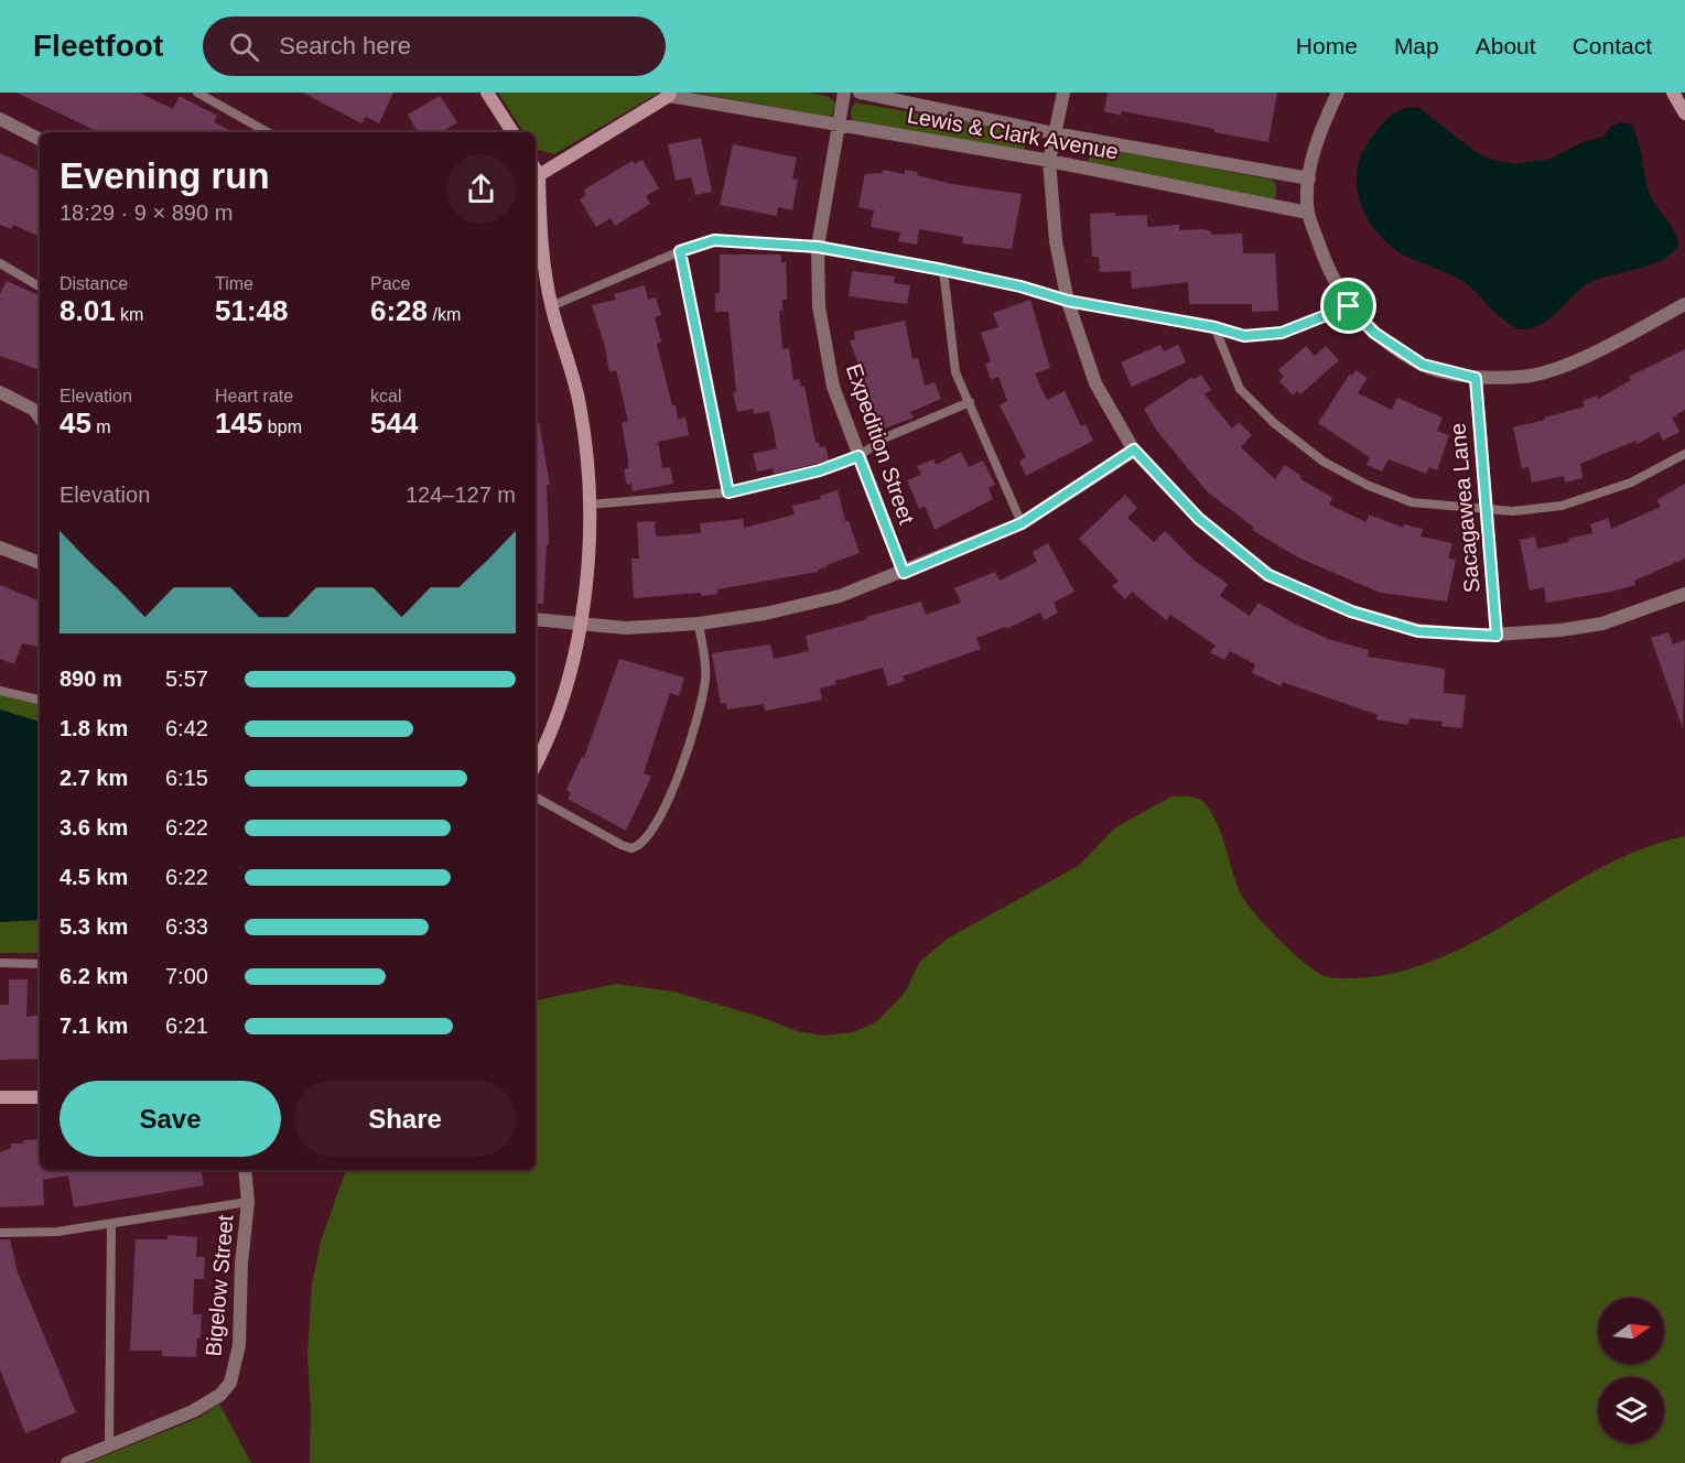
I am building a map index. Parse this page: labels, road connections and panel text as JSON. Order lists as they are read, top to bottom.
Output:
{
  "streets": {
    "street": [
      "Lewis & Clark Avenue",
      "Expedition Street",
      "Sacagawea Lane",
      "Bigelow Street"
    ]
  },
  "crossings": [
    ["Lewis & Clark Avenue", "Expedition Street"]
  ],
  "north": "right",
  "page": {
    "header": "Fleetfoot",
    "search": "Search here",
    "nav": [
      "Home",
      "Map",
      "About",
      "Contact"
    ],
    "heading": ["Evening run", "18:29 · 9 × 890 m"],
    "stats": [
      ["Distance", "8.01 km"],
      ["Time", "51:48"],
      ["Pace", "6:28 /km"],
      ["Elevation", "45 m"],
      ["Heart rate", "145 bpm"],
      ["kcal", "544"]
    ],
    "chart": ["Elevation", "124–127 m"],
    "list": [
      {
        "name": "890 m",
        "note": "5:57"
      },
      {
        "name": "1.8 km",
        "note": "6:42"
      },
      {
        "name": "2.7 km",
        "note": "6:15"
      },
      {
        "name": "3.6 km",
        "note": "6:22"
      },
      {
        "name": "4.5 km",
        "note": "6:22"
      },
      {
        "name": "5.3 km",
        "note": "6:33"
      },
      {
        "name": "6.2 km",
        "note": "7:00"
      },
      {
        "name": "7.1 km",
        "note": "6:21"
      }
    ],
    "buttons": ["Save", "Share"]
  }
}
